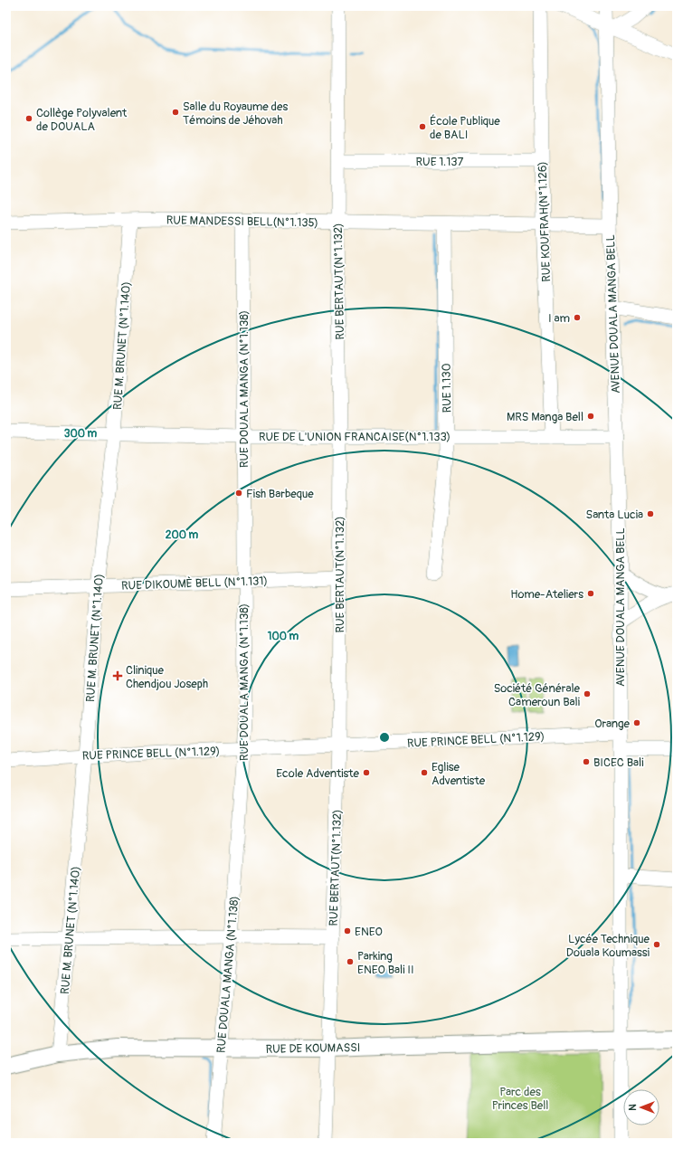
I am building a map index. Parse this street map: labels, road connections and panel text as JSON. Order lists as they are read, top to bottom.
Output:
{
  "streets": {
    "main road": ["RUE DE KOUMASSI"],
    "street": [
      "RUE 1.137",
      "RUE MANDESSI BELL(N°1.135)",
      "RUE KOUFRAH(N°1.126)",
      "RUE BERTAUT(N°1.132)",
      "AVENUE DOUALA MANGA BELL",
      "RUE M. BRUNET (N°1.140)",
      "RUE 1.130",
      "RUE DOUALA MANGA (N°1.138)",
      "RUE DE L'UNION FRANCAISE(N°1.133)",
      "RUE DIKOUMÈ BELL (N°1.131)",
      "RUE PRINCE BELL (N°1.129)"
    ]
  },
  "crossings": [
    ["RUE 1.137", "RUE KOUFRAH(N°1.126)"],
    ["RUE 1.137", "RUE BERTAUT(N°1.132)"],
    ["RUE MANDESSI BELL(N°1.135)", "RUE KOUFRAH(N°1.126)"],
    ["RUE MANDESSI BELL(N°1.135)", "RUE BERTAUT(N°1.132)"],
    ["RUE MANDESSI BELL(N°1.135)", "AVENUE DOUALA MANGA BELL"],
    ["RUE MANDESSI BELL(N°1.135)", "RUE M. BRUNET (N°1.140)"],
    ["RUE MANDESSI BELL(N°1.135)", "RUE 1.130"],
    ["RUE MANDESSI BELL(N°1.135)", "RUE DOUALA MANGA (N°1.138)"],
    ["RUE KOUFRAH(N°1.126)", "RUE DE L'UNION FRANCAISE(N°1.133)"],
    ["RUE BERTAUT(N°1.132)", "RUE DE L'UNION FRANCAISE(N°1.133)"],
    ["RUE BERTAUT(N°1.132)", "RUE DIKOUMÈ BELL (N°1.131)"],
    ["RUE BERTAUT(N°1.132)", "RUE PRINCE BELL (N°1.129)"],
    ["RUE BERTAUT(N°1.132)", "RUE DE KOUMASSI"],
    ["AVENUE DOUALA MANGA BELL", "RUE DE L'UNION FRANCAISE(N°1.133)"],
    ["AVENUE DOUALA MANGA BELL", "RUE PRINCE BELL (N°1.129)"],
    ["AVENUE DOUALA MANGA BELL", "RUE DE KOUMASSI"],
    ["RUE M. BRUNET (N°1.140)", "RUE DE L'UNION FRANCAISE(N°1.133)"],
    ["RUE M. BRUNET (N°1.140)", "RUE DIKOUMÈ BELL (N°1.131)"],
    ["RUE M. BRUNET (N°1.140)", "RUE PRINCE BELL (N°1.129)"],
    ["RUE M. BRUNET (N°1.140)", "RUE DE KOUMASSI"],
    ["RUE 1.130", "RUE DE L'UNION FRANCAISE(N°1.133)"],
    ["RUE DOUALA MANGA (N°1.138)", "RUE DE L'UNION FRANCAISE(N°1.133)"],
    ["RUE DOUALA MANGA (N°1.138)", "RUE DIKOUMÈ BELL (N°1.131)"],
    ["RUE DOUALA MANGA (N°1.138)", "RUE PRINCE BELL (N°1.129)"],
    ["RUE DOUALA MANGA (N°1.138)", "RUE DE KOUMASSI"]
  ],
  "parks": ["Parc des Princes Bell"],
  "places": {
    "other": [
      "Salle du Royaume des Témoins de Jéhovah",
      "Collège Polyvalent de DOUALA",
      "École Publique de BALI",
      "I am",
      "MRS Manga Bell",
      "Fish Barbeque",
      "Santa Lucia",
      "Home-Ateliers",
      "Société Générale Cameroun Bali",
      "Orange",
      "BICEC Bali",
      "Ecole Adventiste",
      "Eglise Adventiste",
      "ENEO",
      "Lycée Technique Douala Koumassi",
      "Parking ENEO Bali II"
    ],
    "health": ["Clinique Chendjou Joseph"]
  },
  "north": "left",
  "rings": ["300 m", "200 m", "100 m"]
}
